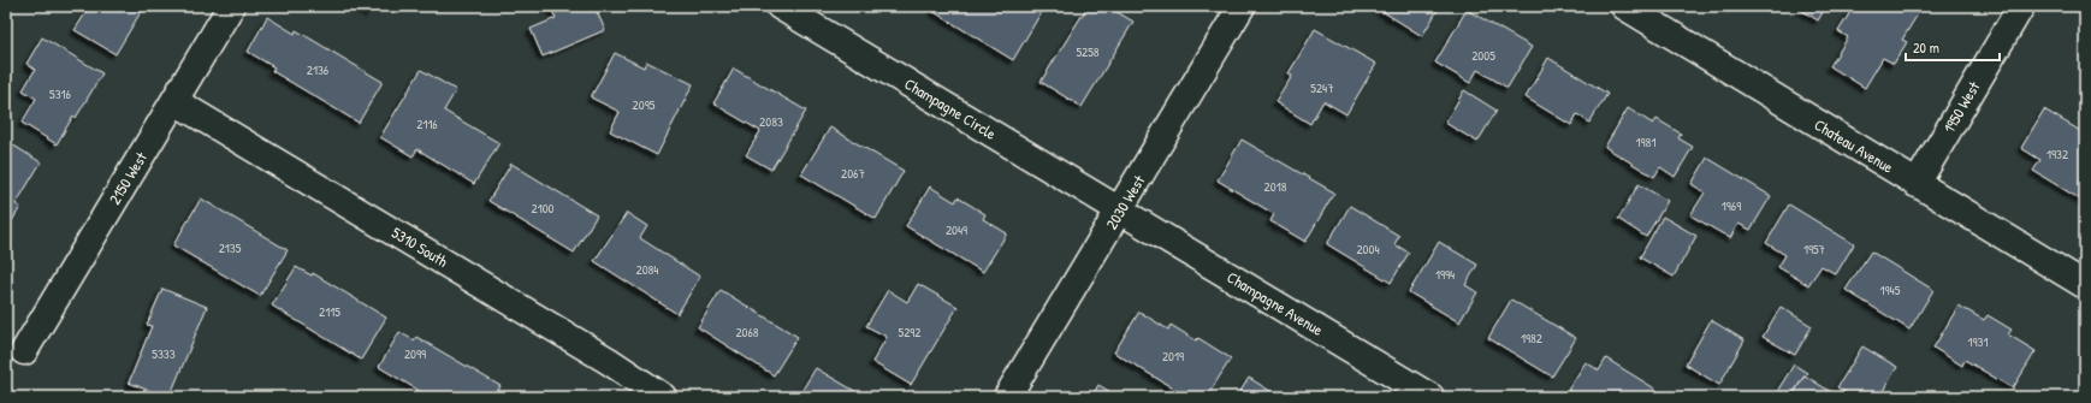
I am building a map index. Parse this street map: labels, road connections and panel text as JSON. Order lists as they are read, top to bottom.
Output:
{
  "streets": {
    "street": [
      "1950 West",
      "Champagne Circle",
      "Chateau Avenue",
      "2150 West",
      "2030 West",
      "5310 South",
      "Champagne Avenue"
    ]
  },
  "crossings": [
    ["1950 West", "Chateau Avenue"],
    ["Champagne Circle", "2030 West"],
    ["Champagne Circle", "Champagne Avenue"],
    ["2150 West", "5310 South"],
    ["2030 West", "Champagne Avenue"]
  ],
  "house_numbers": [
    "5258",
    "2005",
    "2136",
    "5247",
    "5316",
    "2095",
    "2083",
    "2116",
    "1981",
    "1932",
    "2067",
    "2018",
    "1969",
    "2100",
    "2049",
    "2135",
    "2004",
    "1957",
    "2084",
    "1994",
    "1945",
    "2115",
    "2068",
    "5292",
    "1982",
    "1931",
    "5333",
    "2099",
    "2019"
  ],
  "scale_bar": "20 m"
}
